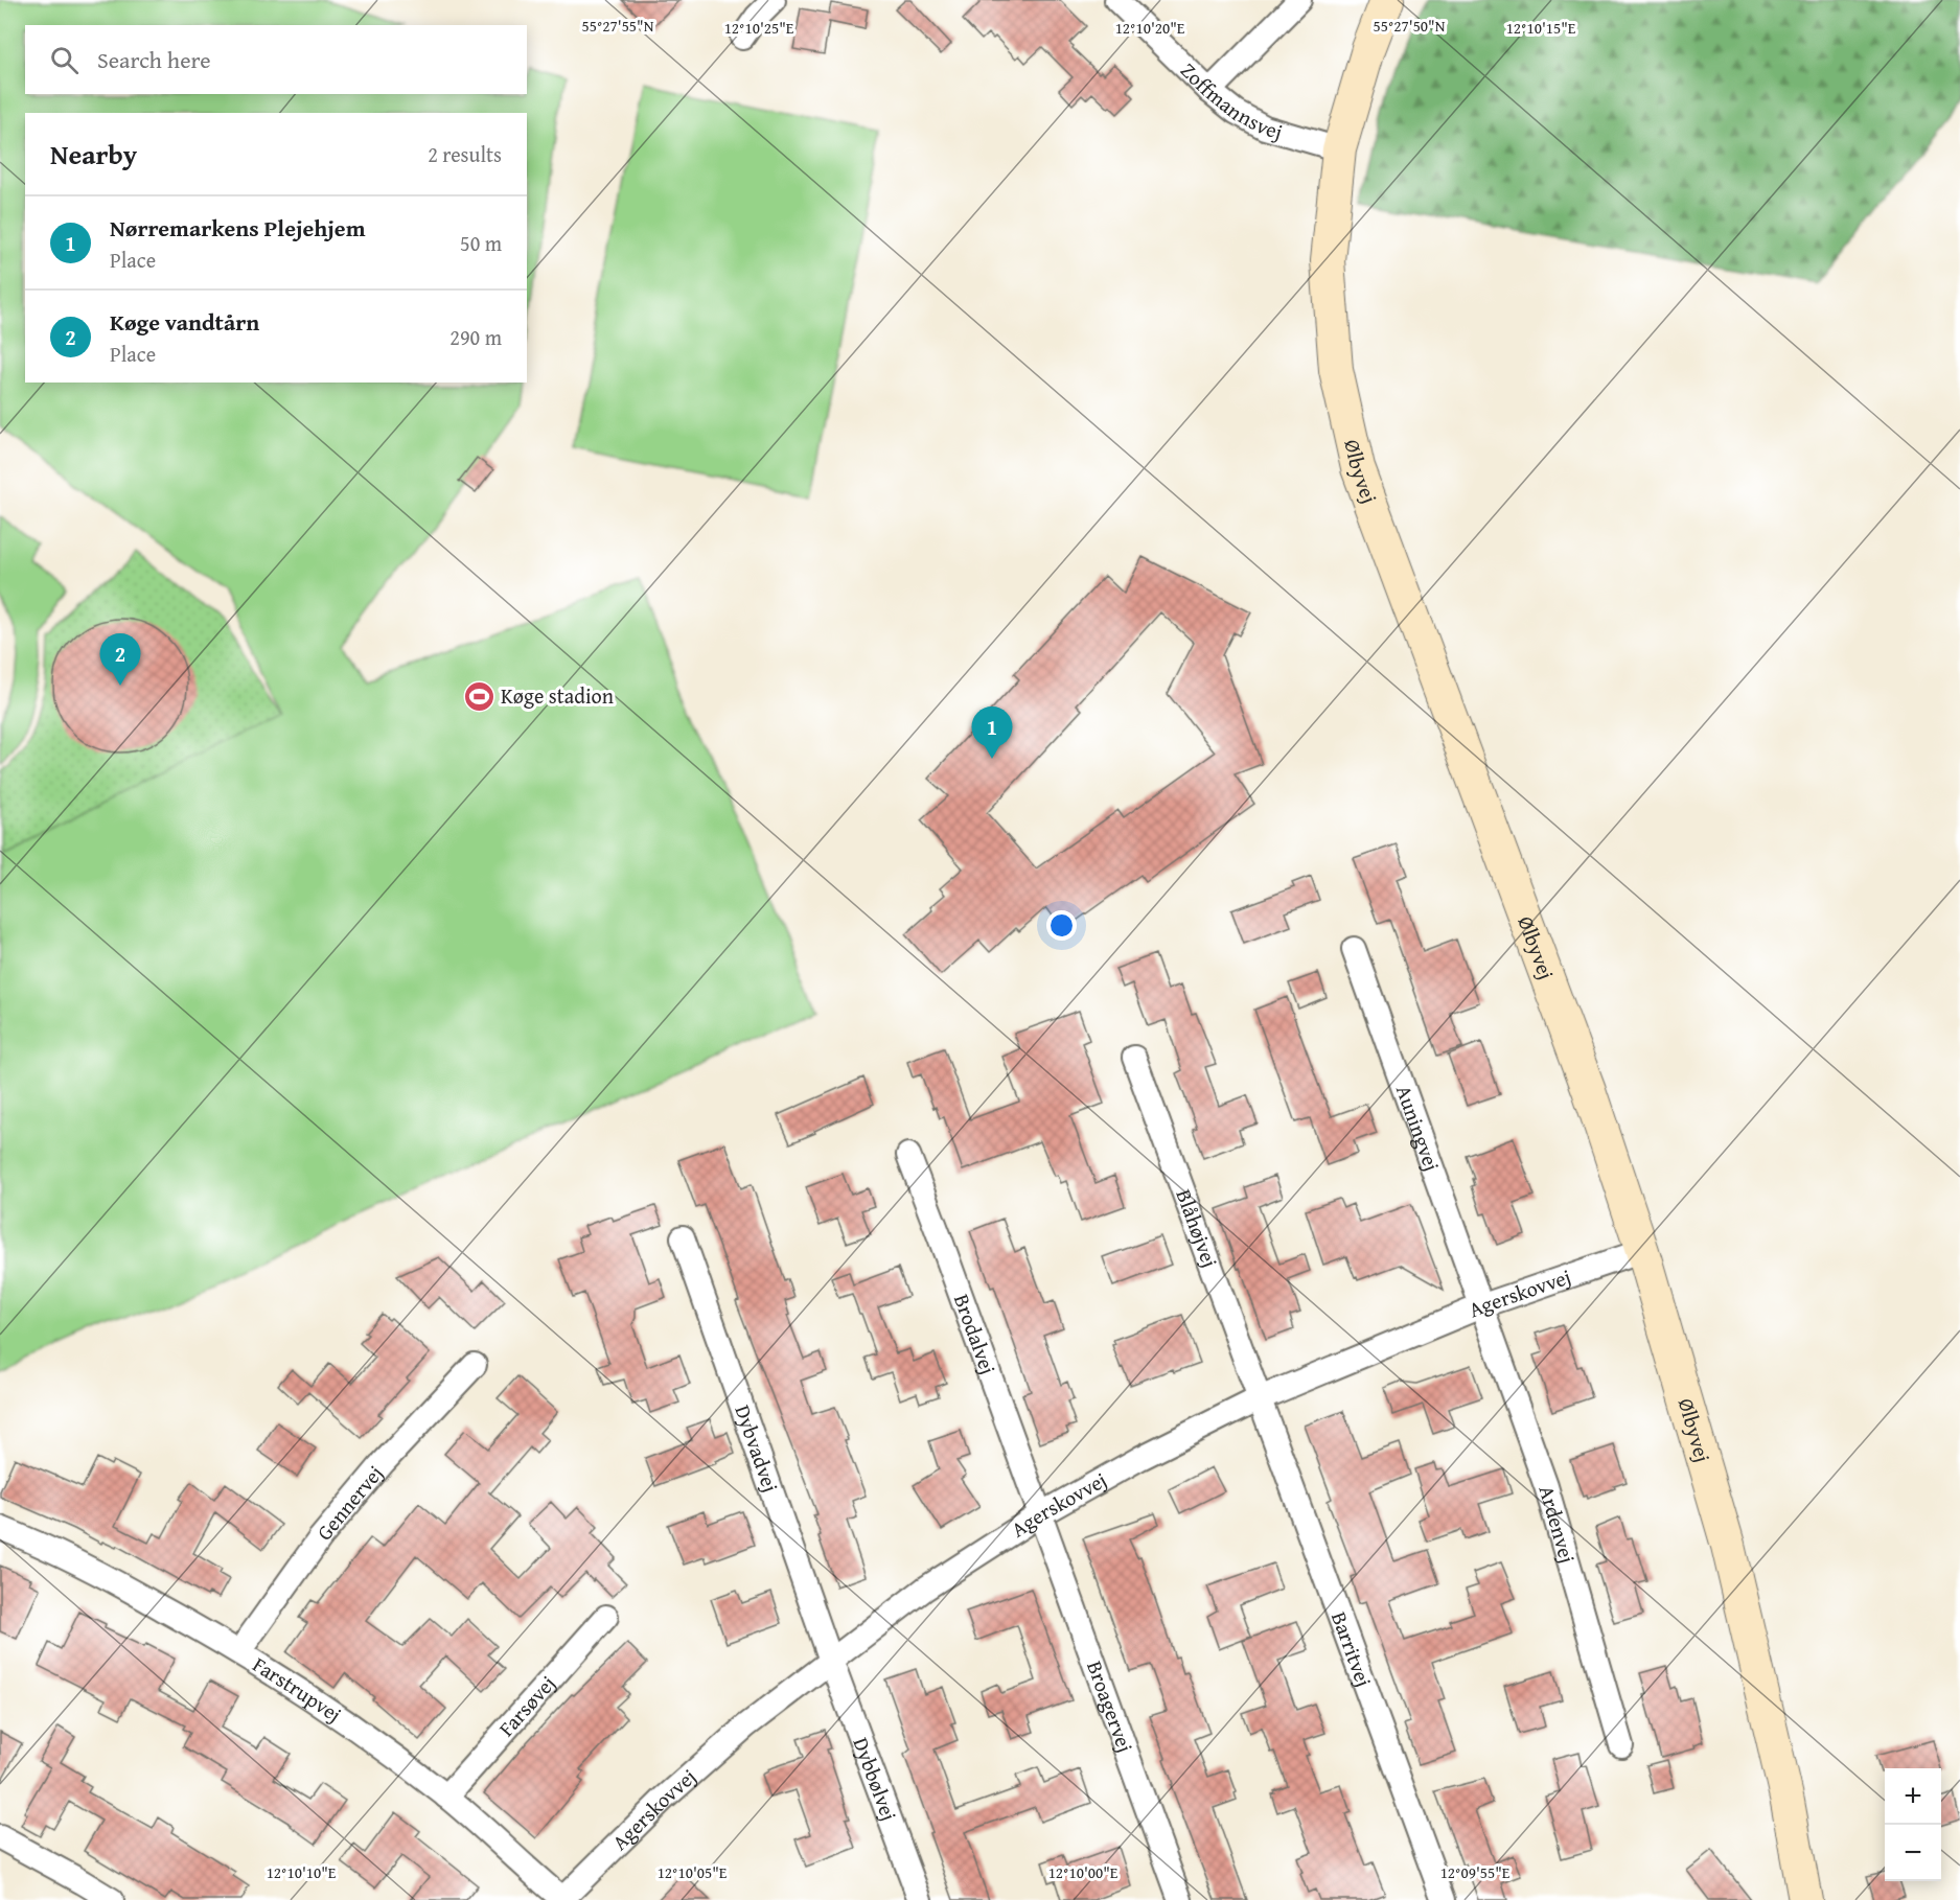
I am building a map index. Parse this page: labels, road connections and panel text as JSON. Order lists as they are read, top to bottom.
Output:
{
  "streets": {
    "street": [
      "Zoffmannsvej",
      "Ølbyvej",
      "Auningvej",
      "Blåhøjvej",
      "Agerskovvej",
      "Brodalvej",
      "Dybvadvej",
      "Gennervej",
      "Ardenvej",
      "Barritvej",
      "Farstrupvej",
      "Farsøvej",
      "Broagervej",
      "Dybbølvej"
    ]
  },
  "crossings": [
    ["Zoffmannsvej", "Ølbyvej"],
    ["Ølbyvej", "Agerskovvej"],
    ["Auningvej", "Agerskovvej"],
    ["Auningvej", "Ardenvej"],
    ["Blåhøjvej", "Agerskovvej"],
    ["Blåhøjvej", "Barritvej"],
    ["Agerskovvej", "Brodalvej"],
    ["Agerskovvej", "Dybvadvej"],
    ["Agerskovvej", "Ardenvej"],
    ["Agerskovvej", "Barritvej"],
    ["Agerskovvej", "Farstrupvej"],
    ["Agerskovvej", "Broagervej"],
    ["Agerskovvej", "Dybbølvej"],
    ["Brodalvej", "Broagervej"],
    ["Dybvadvej", "Dybbølvej"],
    ["Gennervej", "Farstrupvej"],
    ["Farstrupvej", "Farsøvej"]
  ],
  "places": {
    "sports": ["Køge stadion"]
  },
  "page": {
    "search": "Search here",
    "heading": ["Nearby", "2 results"],
    "list": [
      {
        "mark": "1",
        "name": "Nørremarkens Plejehjem",
        "note": "Place",
        "value": "50 m"
      },
      {
        "mark": "2",
        "name": "Køge vandtårn",
        "note": "Place",
        "value": "290 m"
      }
    ],
    "pins": ["2", "1"],
    "map_buttons": ["+", "−"]
  },
  "coordinates": [
    "55°27'55\"N",
    "55°27'50\"N",
    "12°10'20\"E",
    "12°10'25\"E",
    "12°10'15\"E",
    "12°10'10\"E",
    "12°10'05\"E",
    "12°10'00\"E",
    "12°09'55\"E"
  ]
}
